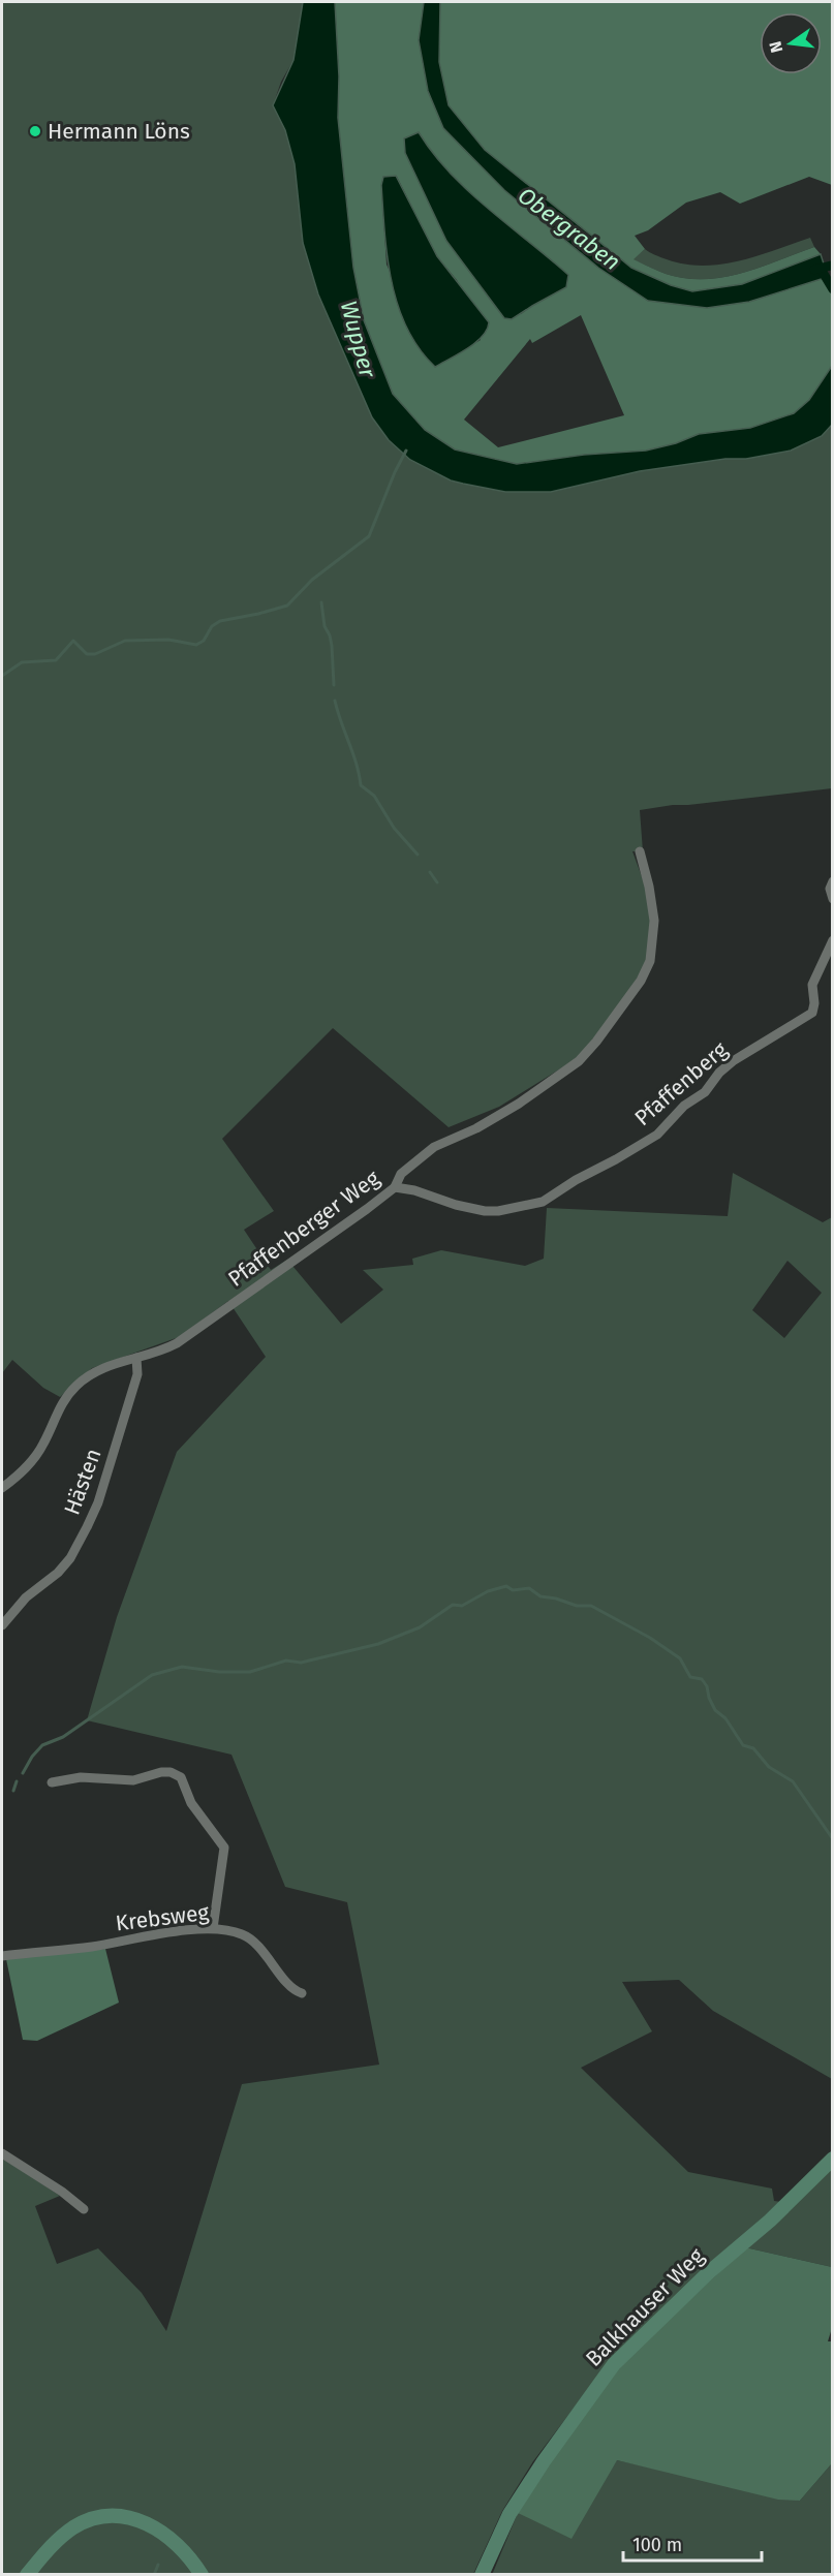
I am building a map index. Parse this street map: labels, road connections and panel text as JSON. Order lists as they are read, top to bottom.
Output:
{
  "streets": {
    "main road": ["Balkhauser Weg"],
    "street": [
      "Pfaffenberg",
      "Pfaffenberger Weg",
      "Hästen",
      "Krebsweg"
    ]
  },
  "crossings": [
    ["Pfaffenberg", "Pfaffenberger Weg"],
    ["Pfaffenberger Weg", "Hästen"]
  ],
  "water": ["Obergraben", "Wupper"],
  "places": ["Hermann Löns"],
  "scale_bar": "100 m",
  "north": "left"
}
